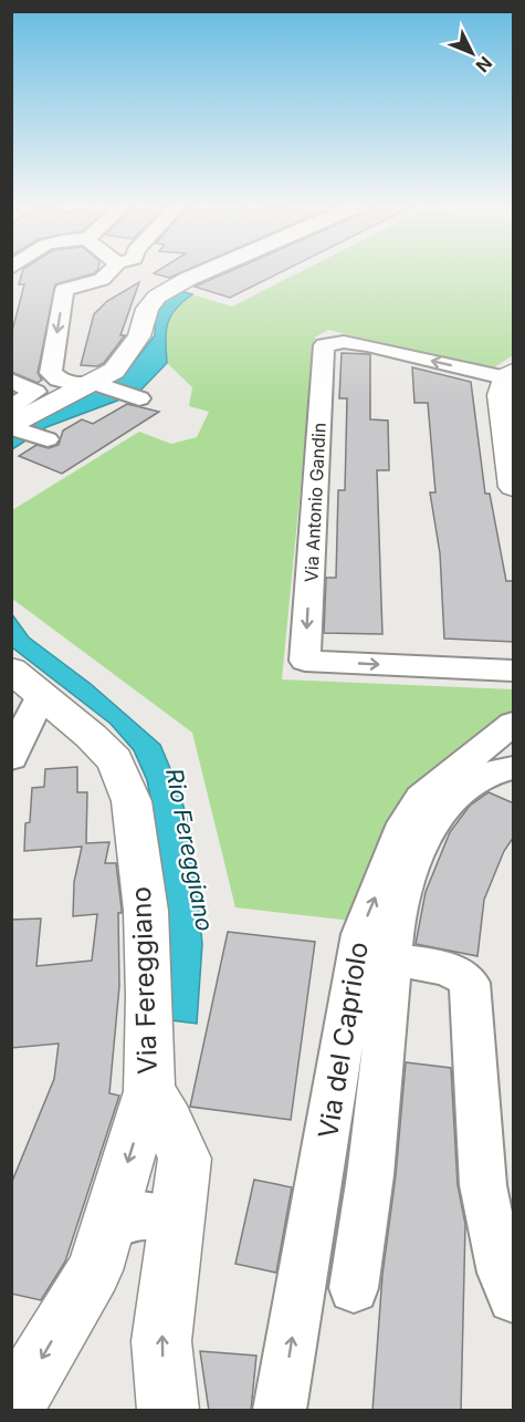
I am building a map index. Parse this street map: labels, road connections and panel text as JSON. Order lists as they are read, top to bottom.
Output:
{
  "streets": {
    "street": ["Via Antonio Gandin", "Via Fereggiano", "Via del Capriolo"]
  },
  "water": ["Rio Fereggiano"],
  "north": "bottom right"
}
